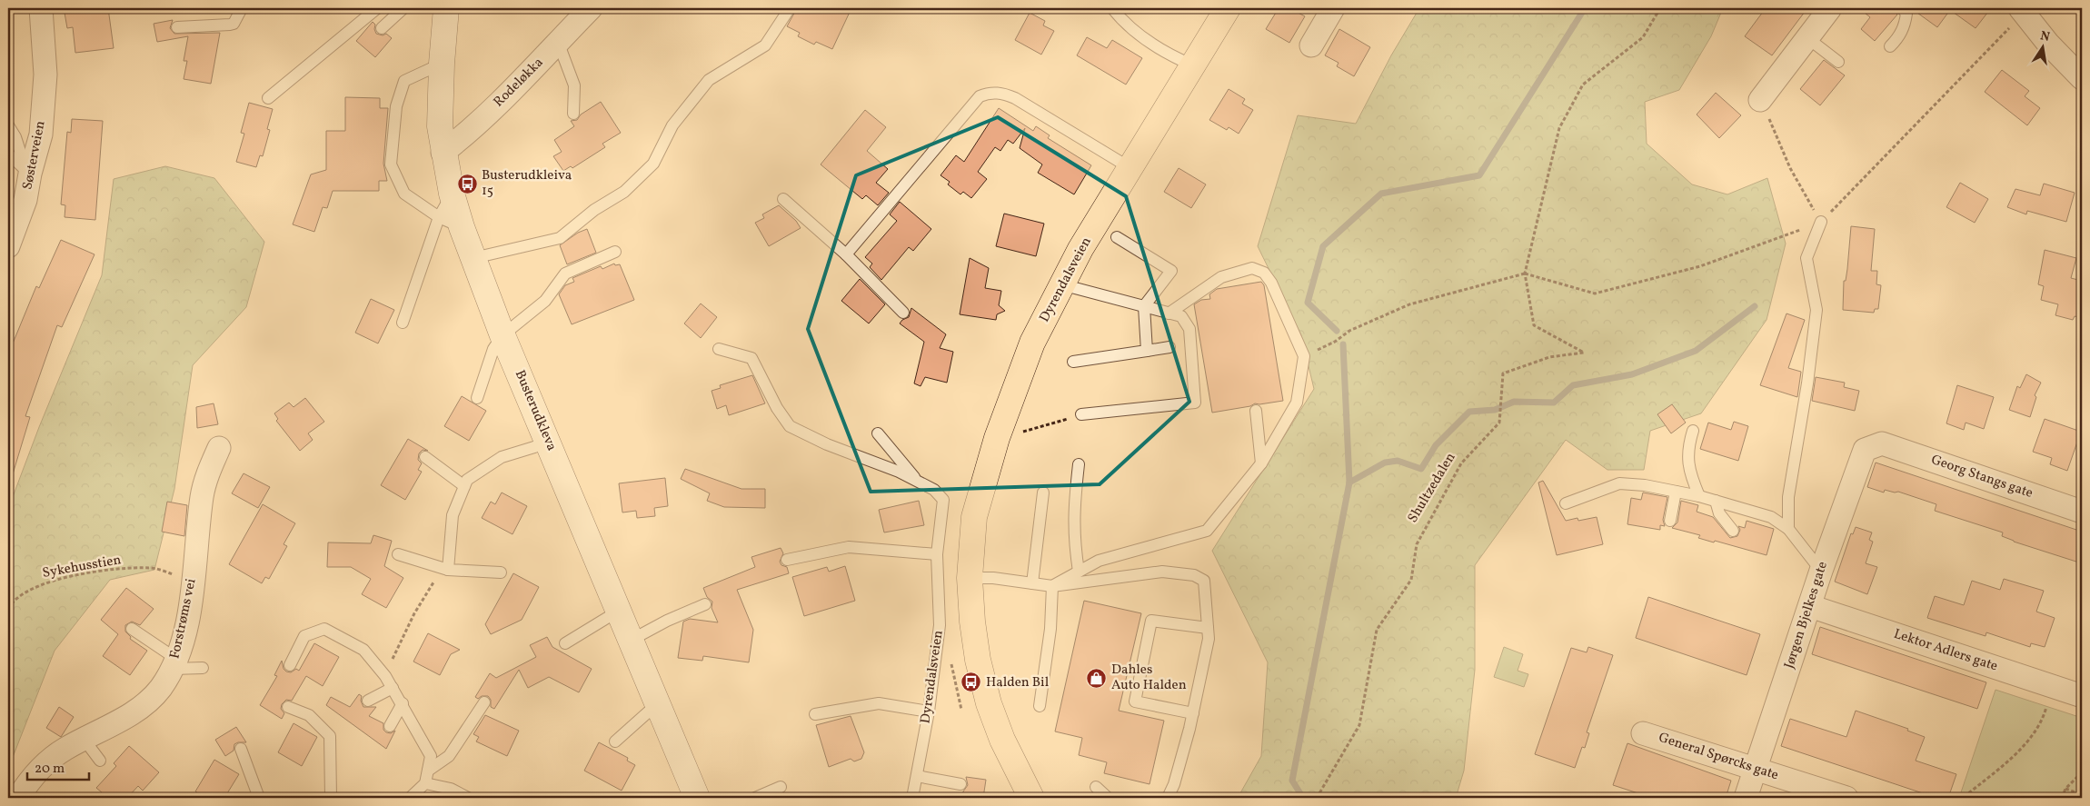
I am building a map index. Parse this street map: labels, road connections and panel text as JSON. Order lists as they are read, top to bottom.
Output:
{
  "streets": {
    "main road": ["Dyrendalsveien"],
    "street": [
      "Rodeløkka",
      "Søsterveien",
      "Busterudkleva",
      "Georg Stangs gate",
      "Jørgen Bjelkes gate",
      "Forstrøms vei",
      "Lektor Adlers gate",
      "General Spørcks gate"
    ],
    "path": ["Shultzedalen", "Sykehusstien"]
  },
  "crossings": [
    ["Rodeløkka", "Busterudkleva"],
    ["Georg Stangs gate", "Jørgen Bjelkes gate"],
    ["Sykehusstien", "Forstrøms vei"],
    ["Jørgen Bjelkes gate", "Lektor Adlers gate"],
    ["Jørgen Bjelkes gate", "General Spørcks gate"]
  ],
  "places": {
    "bus stop": ["Busterudkleiva 15", "Halden Bil"],
    "shop": ["Dahles Auto Halden"]
  },
  "scale_bar": "20 m",
  "north": "top"
}
